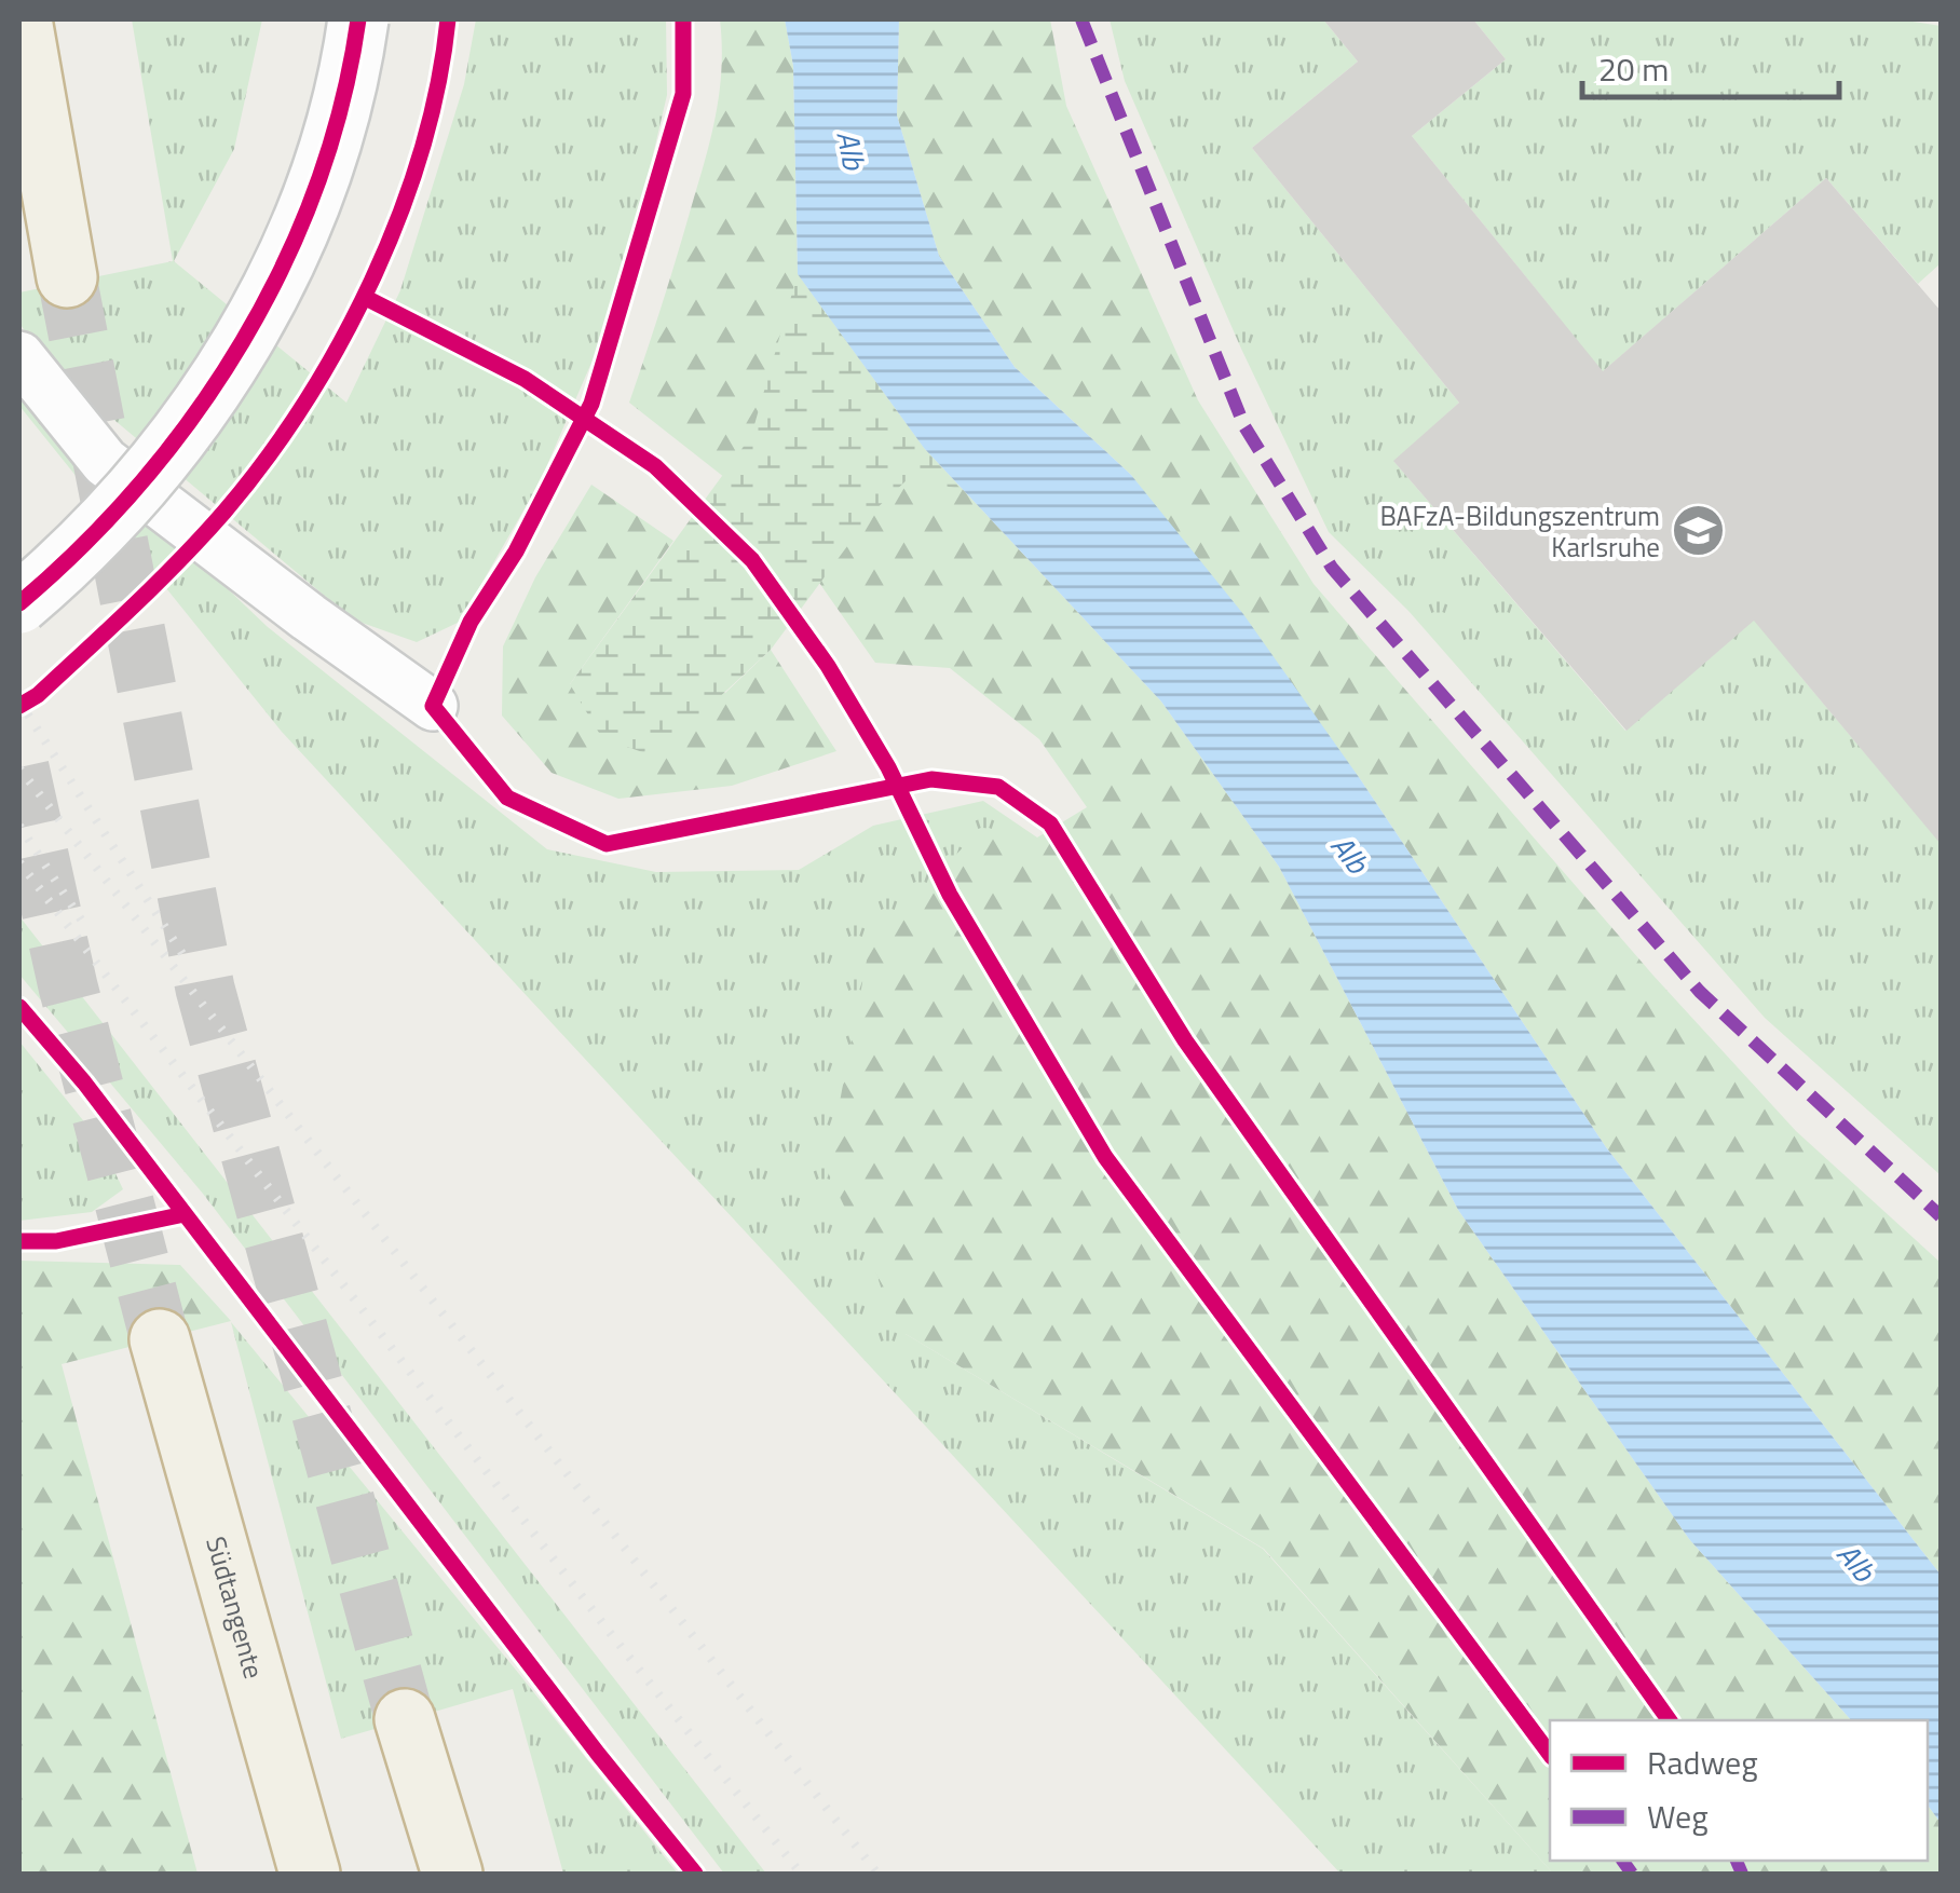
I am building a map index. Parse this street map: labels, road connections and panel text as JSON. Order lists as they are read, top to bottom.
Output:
{
  "streets": {
    "highway": ["Südtangente"]
  },
  "water": ["Alb"],
  "places": {
    "school or university": ["BAFzA-Bildungszentrum Karlsruhe"]
  },
  "legend": ["Radweg", "Weg"],
  "scale_bar": "20 m"
}
